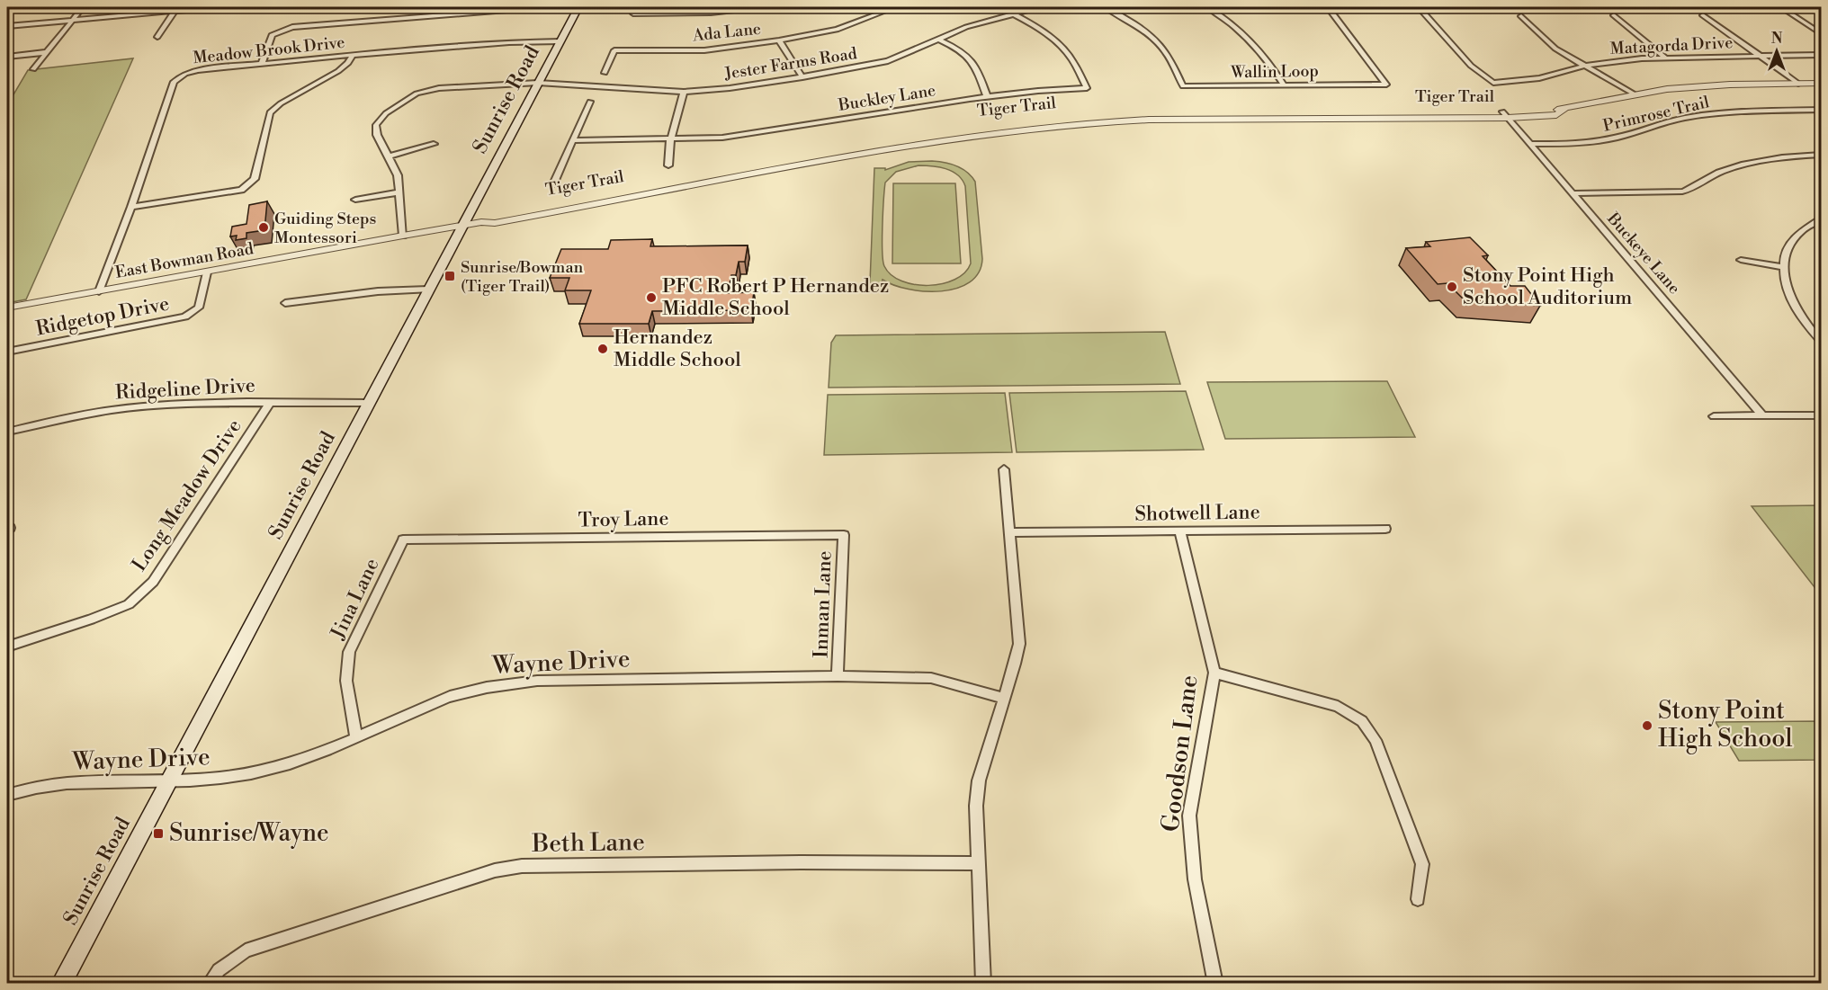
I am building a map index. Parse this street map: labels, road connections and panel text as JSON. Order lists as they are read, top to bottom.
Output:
{
  "streets": {
    "main road": ["Sunrise Road"],
    "street": [
      "Ada Lane",
      "Matagorda Drive",
      "Meadow Brook Drive",
      "Jester Farms Road",
      "Wallin Loop",
      "Tiger Trail",
      "Buckley Lane",
      "Primrose Trail",
      "Buckeye Lane",
      "East Bowman Road",
      "Ridgetop Drive",
      "Ridgeline Drive",
      "Long Meadow Drive",
      "Shotwell Lane",
      "Troy Lane",
      "Jina Lane",
      "Inman Lane",
      "Wayne Drive",
      "Goodson Lane",
      "Beth Lane"
    ]
  },
  "crossings": [
    ["Meadow Brook Drive", "Sunrise Road"],
    ["Meadow Brook Drive", "East Bowman Road"],
    ["Jester Farms Road", "Buckley Lane"],
    ["Jester Farms Road", "Sunrise Road"],
    ["Tiger Trail", "Sunrise Road"],
    ["Tiger Trail", "Buckeye Lane"],
    ["Tiger Trail", "East Bowman Road"],
    ["Sunrise Road", "East Bowman Road"],
    ["Sunrise Road", "Ridgeline Drive"],
    ["Sunrise Road", "Wayne Drive"],
    ["Primrose Trail", "Buckeye Lane"],
    ["East Bowman Road", "Ridgetop Drive"],
    ["Ridgeline Drive", "Long Meadow Drive"],
    ["Shotwell Lane", "Goodson Lane"],
    ["Troy Lane", "Jina Lane"],
    ["Troy Lane", "Inman Lane"],
    ["Jina Lane", "Wayne Drive"],
    ["Inman Lane", "Wayne Drive"]
  ],
  "places": {
    "other": [
      "Guiding Steps Montessori",
      "Stony Point High School Auditorium",
      "PFC Robert P Hernandez Middle School",
      "Hernandez Middle School",
      "Stony Point High School"
    ],
    "transit": ["Sunrise/Bowman (Tiger Trail)", "Sunrise/Wayne"]
  },
  "north": "top"
}
